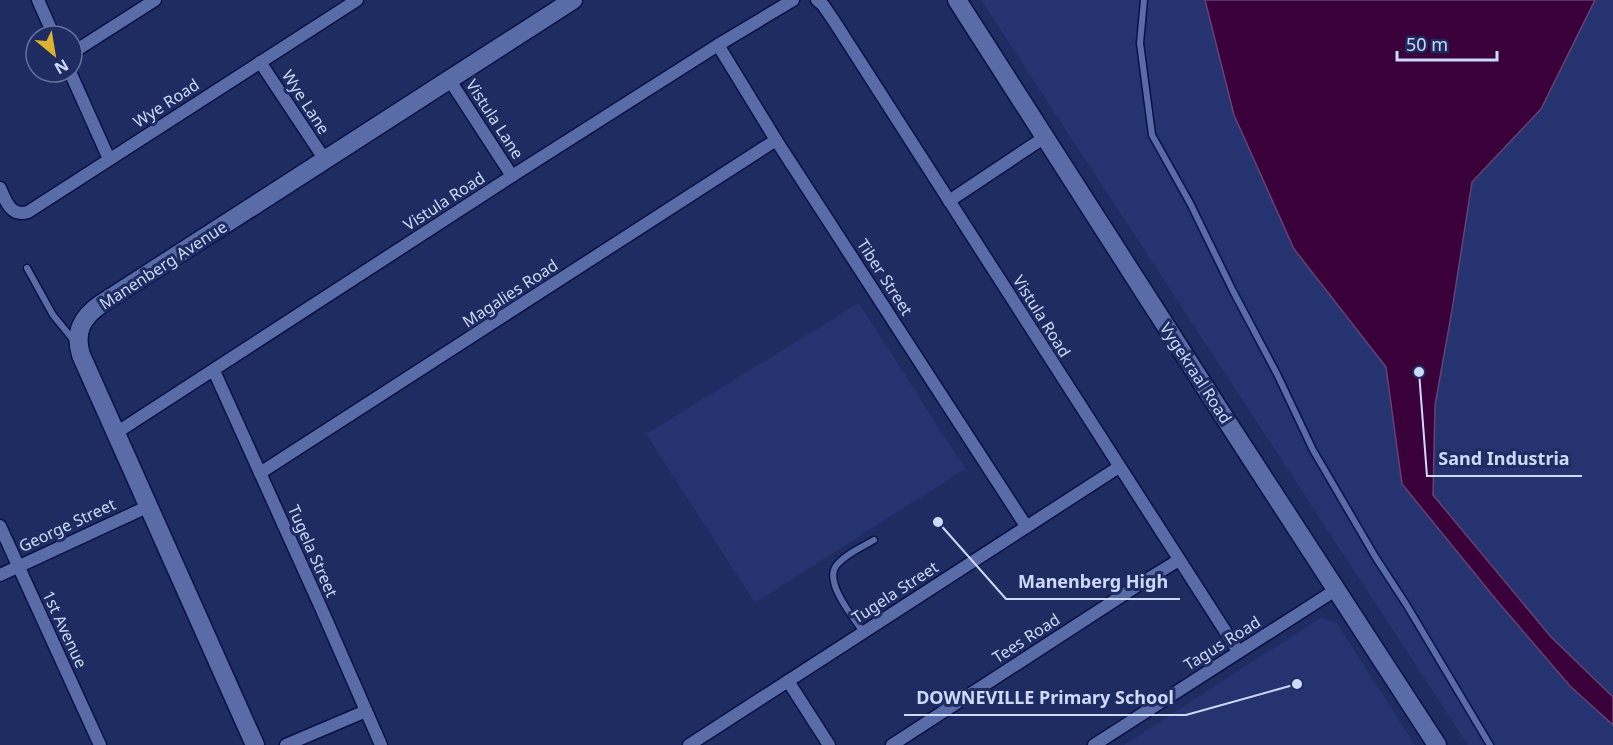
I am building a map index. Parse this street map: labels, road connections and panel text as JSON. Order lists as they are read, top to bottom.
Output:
{
  "streets": {
    "street": [
      "Wye Lane",
      "Wye Road",
      "Vistula Lane",
      "Vistula Road",
      "Manenberg Avenue",
      "Tiber Street",
      "Magalies Road",
      "Vygekraal Road",
      "George Street",
      "Tugela Street",
      "1st Avenue",
      "Tees Road",
      "Tagus Road"
    ]
  },
  "crossings": [
    ["Wye Lane", "Wye Road"],
    ["Wye Lane", "Manenberg Avenue"],
    ["Vistula Lane", "Vistula Road"],
    ["Vistula Lane", "Manenberg Avenue"],
    ["Vistula Road", "Tiber Street"],
    ["Vistula Road", "Tugela Street"],
    ["Vistula Road", "Tees Road"],
    ["Vistula Road", "Tagus Road"],
    ["Tiber Street", "Magalies Road"],
    ["Tiber Street", "Tugela Street"],
    ["Magalies Road", "Tugela Street"],
    ["Vygekraal Road", "Tagus Road"],
    ["George Street", "1st Avenue"]
  ],
  "places": ["Sand Industria", "Manenberg High", "DOWNEVILLE Primary School"],
  "scale_bar": "50 m",
  "north": "bottom right"
}
